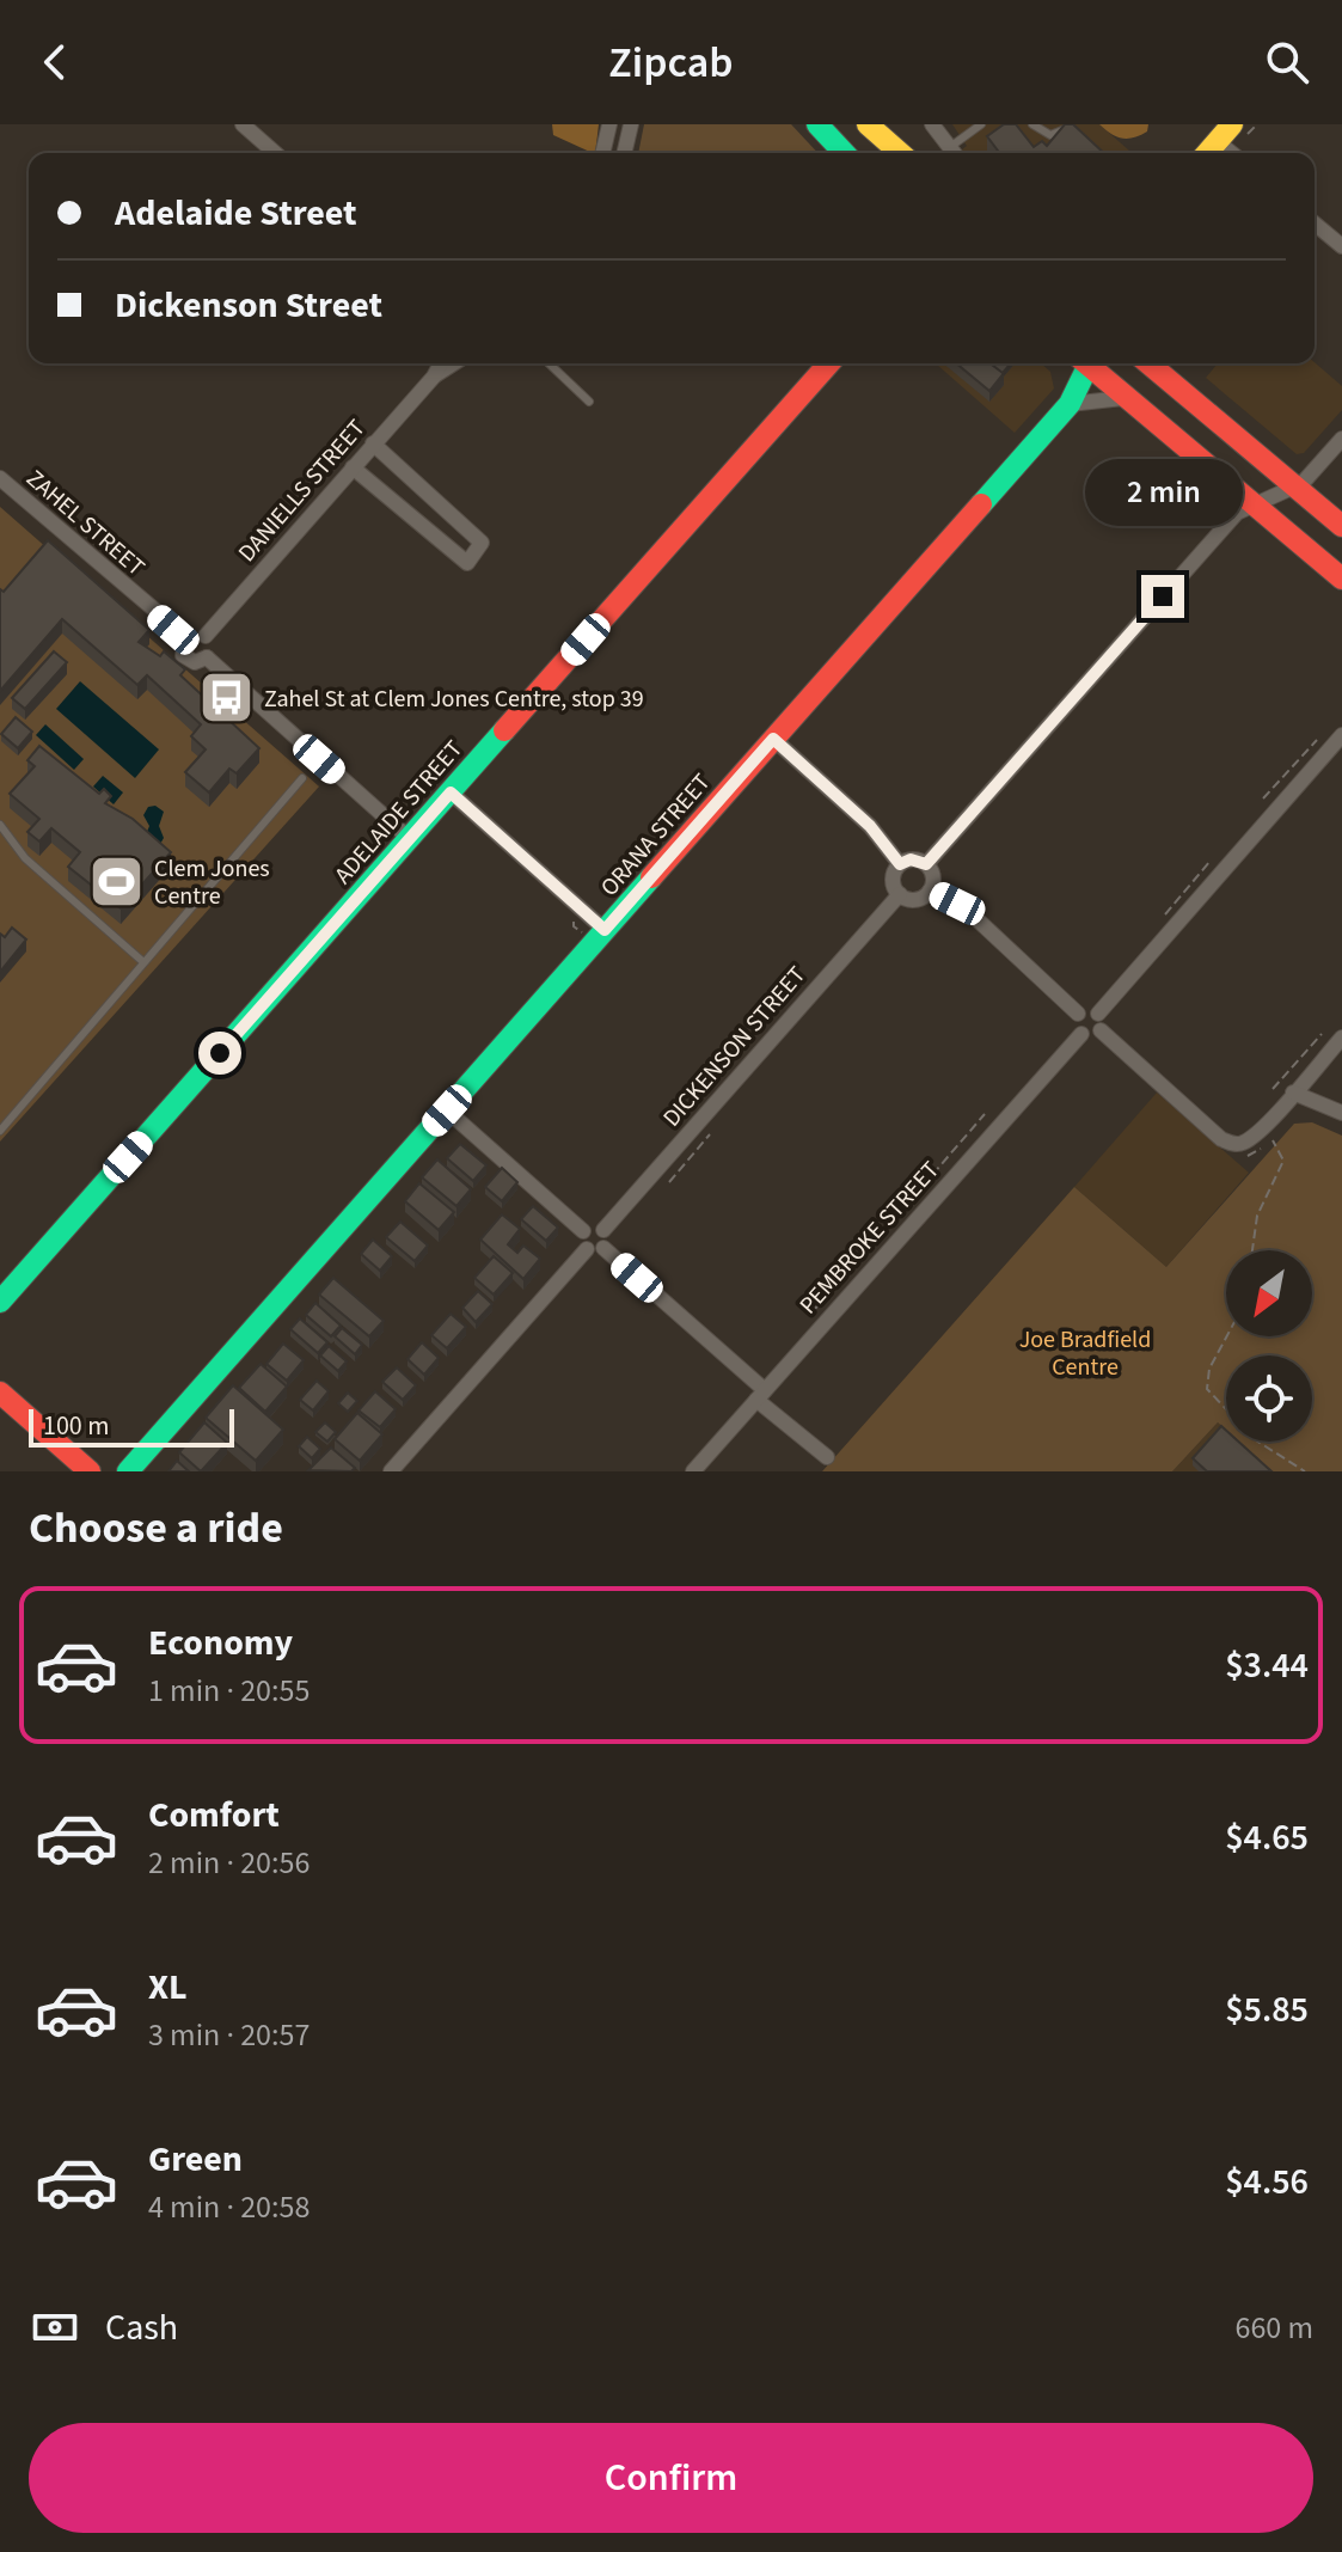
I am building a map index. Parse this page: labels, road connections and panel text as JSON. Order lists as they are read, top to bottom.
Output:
{
  "streets": {
    "main road": ["ADELAIDE STREET", "ORANA STREET"],
    "street": [
      "DANIELLS STREET",
      "ZAHEL STREET",
      "DICKENSON STREET",
      "PEMBROKE STREET"
    ]
  },
  "crossings": [
    ["DANIELLS STREET", "ZAHEL STREET"]
  ],
  "parks": ["Joe Bradfield Centre"],
  "places": {
    "bus stop": ["Zahel St at Clem Jones Centre, stop 39"],
    "sports": ["Clem Jones Centre"]
  },
  "scale_bar": "100 m",
  "north": "bottom left",
  "page": {
    "header": "Zipcab",
    "banner": ["Adelaide Street", "Dickenson Street"],
    "bubble": "2 min",
    "scale": "100 m",
    "heading": "Choose a ride",
    "list": [
      {
        "name": "Economy",
        "note": "1 min · 20:55",
        "value": "$3.44"
      },
      {
        "name": "Comfort",
        "note": "2 min · 20:56",
        "value": "$4.65"
      },
      {
        "name": "XL",
        "note": "3 min · 20:57",
        "value": "$5.85"
      },
      {
        "name": "Green",
        "note": "4 min · 20:58",
        "value": "$4.56"
      }
    ],
    "pay": ["Cash", "660 m"],
    "buttons": "Confirm"
  }
}
